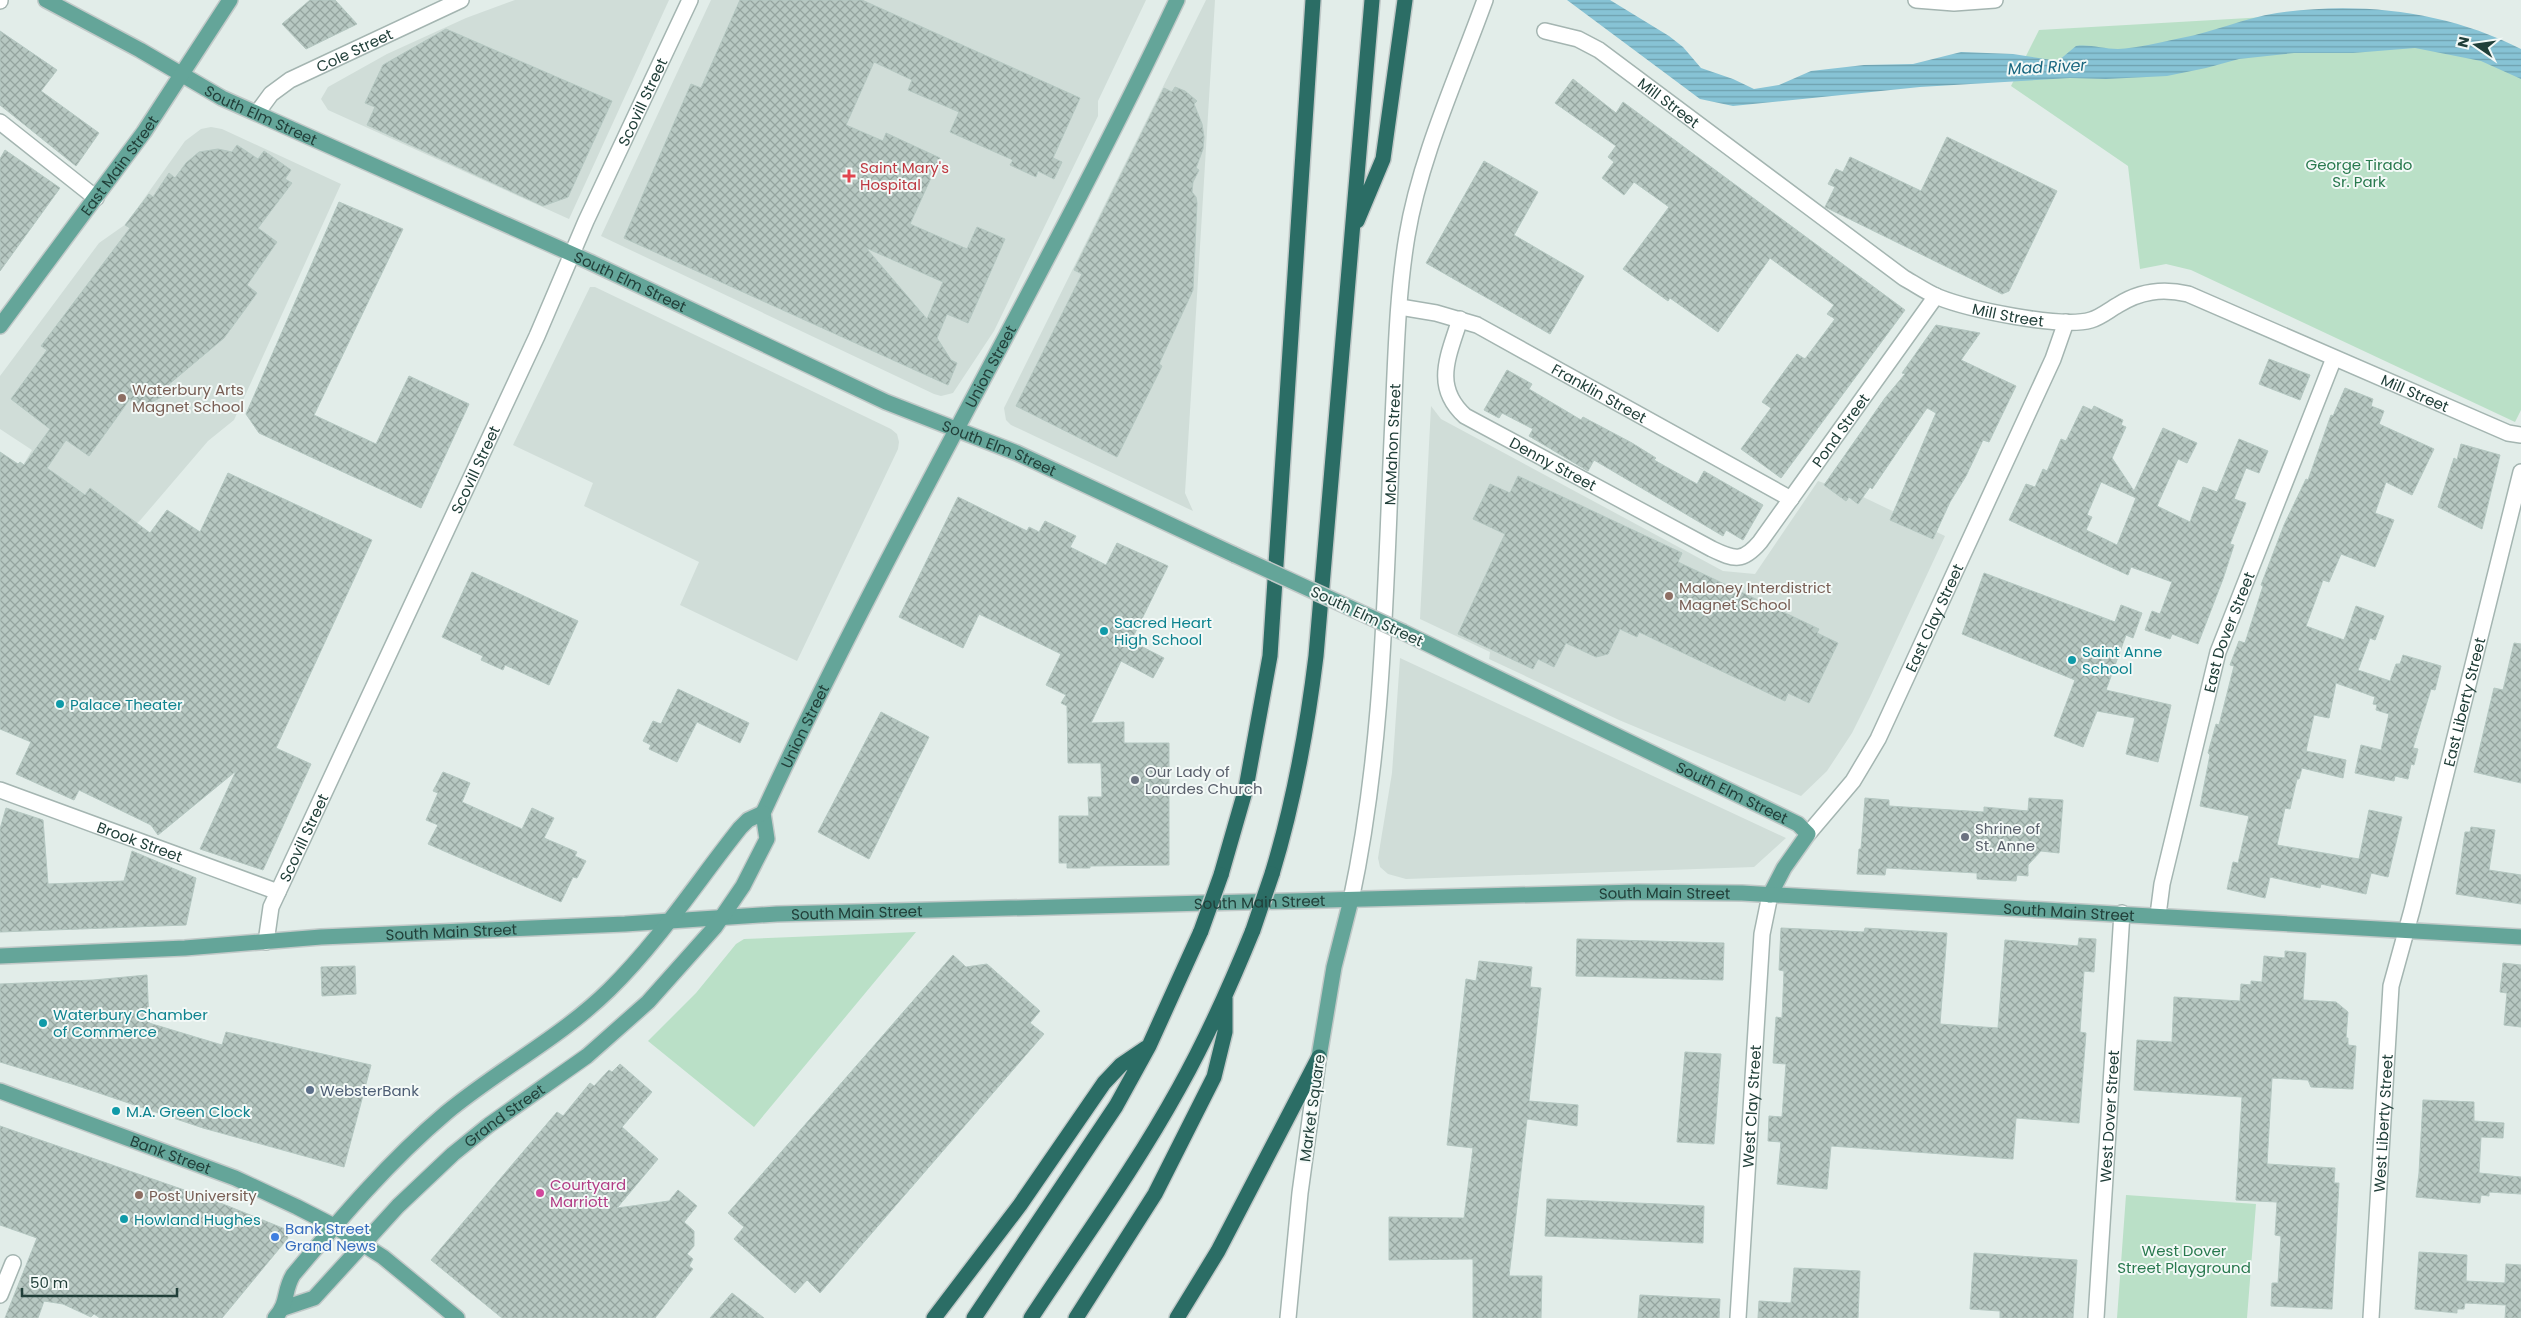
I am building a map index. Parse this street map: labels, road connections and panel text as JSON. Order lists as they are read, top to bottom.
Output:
{
  "streets": {
    "main road": [
      "South Elm Street",
      "East Main Street",
      "Union Street",
      "East Clay Street",
      "South Main Street",
      "Market Square",
      "Grand Street",
      "Bank Street"
    ],
    "street": [
      "Cole Street",
      "Scovill Street",
      "Mill Street",
      "Franklin Street",
      "Pond Street",
      "McMahon Street",
      "Denny Street",
      "East Dover Street",
      "East Liberty Street",
      "Brook Street",
      "West Clay Street",
      "West Dover Street",
      "West Liberty Street"
    ]
  },
  "crossings": [
    ["Cole Street", "South Elm Street"],
    ["Scovill Street", "South Elm Street"],
    ["Scovill Street", "Brook Street"],
    ["Scovill Street", "South Main Street"],
    ["Mill Street", "Pond Street"],
    ["Mill Street", "East Clay Street"],
    ["Mill Street", "East Dover Street"],
    ["South Elm Street", "East Main Street"],
    ["South Elm Street", "Union Street"],
    ["South Elm Street", "East Clay Street"],
    ["Franklin Street", "Pond Street"],
    ["Franklin Street", "McMahon Street"],
    ["Franklin Street", "Denny Street"],
    ["Pond Street", "Denny Street"],
    ["McMahon Street", "South Main Street"],
    ["McMahon Street", "Market Square"],
    ["East Clay Street", "South Main Street"],
    ["East Clay Street", "West Clay Street"],
    ["East Dover Street", "South Main Street"],
    ["East Liberty Street", "South Main Street"],
    ["East Liberty Street", "West Liberty Street"],
    ["South Main Street", "West Clay Street"],
    ["South Main Street", "Market Square"],
    ["South Main Street", "Grand Street"],
    ["South Main Street", "West Dover Street"],
    ["South Main Street", "West Liberty Street"],
    ["Grand Street", "Bank Street"]
  ],
  "water": ["Mad River"],
  "parks": ["George Tirado Sr. Park", "West Dover Street Playground"],
  "places": {
    "health": ["Saint Mary's Hospital"],
    "other": [
      "Waterbury Arts Magnet School",
      "Maloney Interdistrict Magnet School",
      "Sacred Heart High School",
      "Saint Anne School",
      "Palace Theater",
      "Our Lady of Lourdes Church",
      "Shrine of St. Anne",
      "Waterbury Chamber of Commerce",
      "WebsterBank",
      "M.A. Green Clock",
      "Courtyard Marriott",
      "Post University",
      "Howland Hughes",
      "Bank Street Grand News"
    ]
  },
  "scale_bar": "50 m",
  "north": "left"
}
